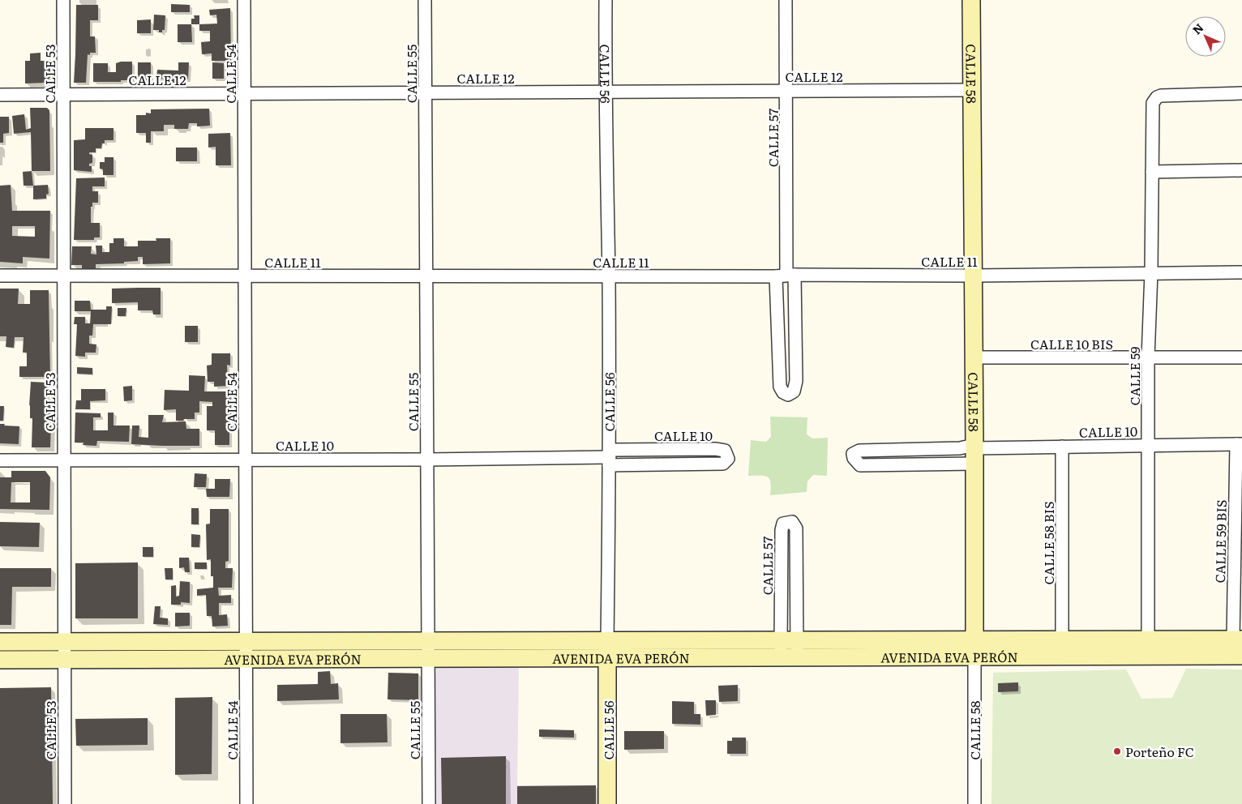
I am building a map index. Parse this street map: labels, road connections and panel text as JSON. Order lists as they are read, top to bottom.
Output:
{
  "streets": {
    "main road": ["CALLE 56", "CALLE 58", "AVENIDA EVA PERÓN"],
    "street": [
      "CALLE 53",
      "CALLE 54",
      "CALLE 55",
      "CALLE 12",
      "CALLE 57",
      "CALLE 11",
      "CALLE 10 BIS",
      "CALLE 59",
      "CALLE 10",
      "CALLE 59 BIS",
      "CALLE 58 BIS"
    ]
  },
  "crossings": [
    ["CALLE 53", "CALLE 12"],
    ["CALLE 53", "CALLE 11"],
    ["CALLE 53", "CALLE 10"],
    ["CALLE 53", "AVENIDA EVA PERÓN"],
    ["CALLE 54", "CALLE 12"],
    ["CALLE 54", "CALLE 11"],
    ["CALLE 54", "CALLE 10"],
    ["CALLE 54", "AVENIDA EVA PERÓN"],
    ["CALLE 55", "CALLE 12"],
    ["CALLE 55", "CALLE 11"],
    ["CALLE 55", "CALLE 10"],
    ["CALLE 55", "AVENIDA EVA PERÓN"],
    ["CALLE 56", "CALLE 12"],
    ["CALLE 56", "CALLE 11"],
    ["CALLE 56", "CALLE 10"],
    ["CALLE 56", "AVENIDA EVA PERÓN"],
    ["CALLE 58", "CALLE 12"],
    ["CALLE 58", "CALLE 11"],
    ["CALLE 58", "CALLE 10 BIS"],
    ["CALLE 58", "CALLE 10"],
    ["CALLE 58", "AVENIDA EVA PERÓN"],
    ["CALLE 12", "CALLE 57"],
    ["CALLE 57", "CALLE 11"],
    ["CALLE 57", "AVENIDA EVA PERÓN"],
    ["CALLE 11", "CALLE 59"],
    ["CALLE 10 BIS", "CALLE 59"],
    ["CALLE 59", "CALLE 10"],
    ["CALLE 59", "AVENIDA EVA PERÓN"],
    ["CALLE 10", "CALLE 59 BIS"],
    ["CALLE 10", "CALLE 58 BIS"],
    ["CALLE 59 BIS", "AVENIDA EVA PERÓN"],
    ["CALLE 58 BIS", "AVENIDA EVA PERÓN"]
  ],
  "places": ["Porteño FC"],
  "north": "top left"
}
